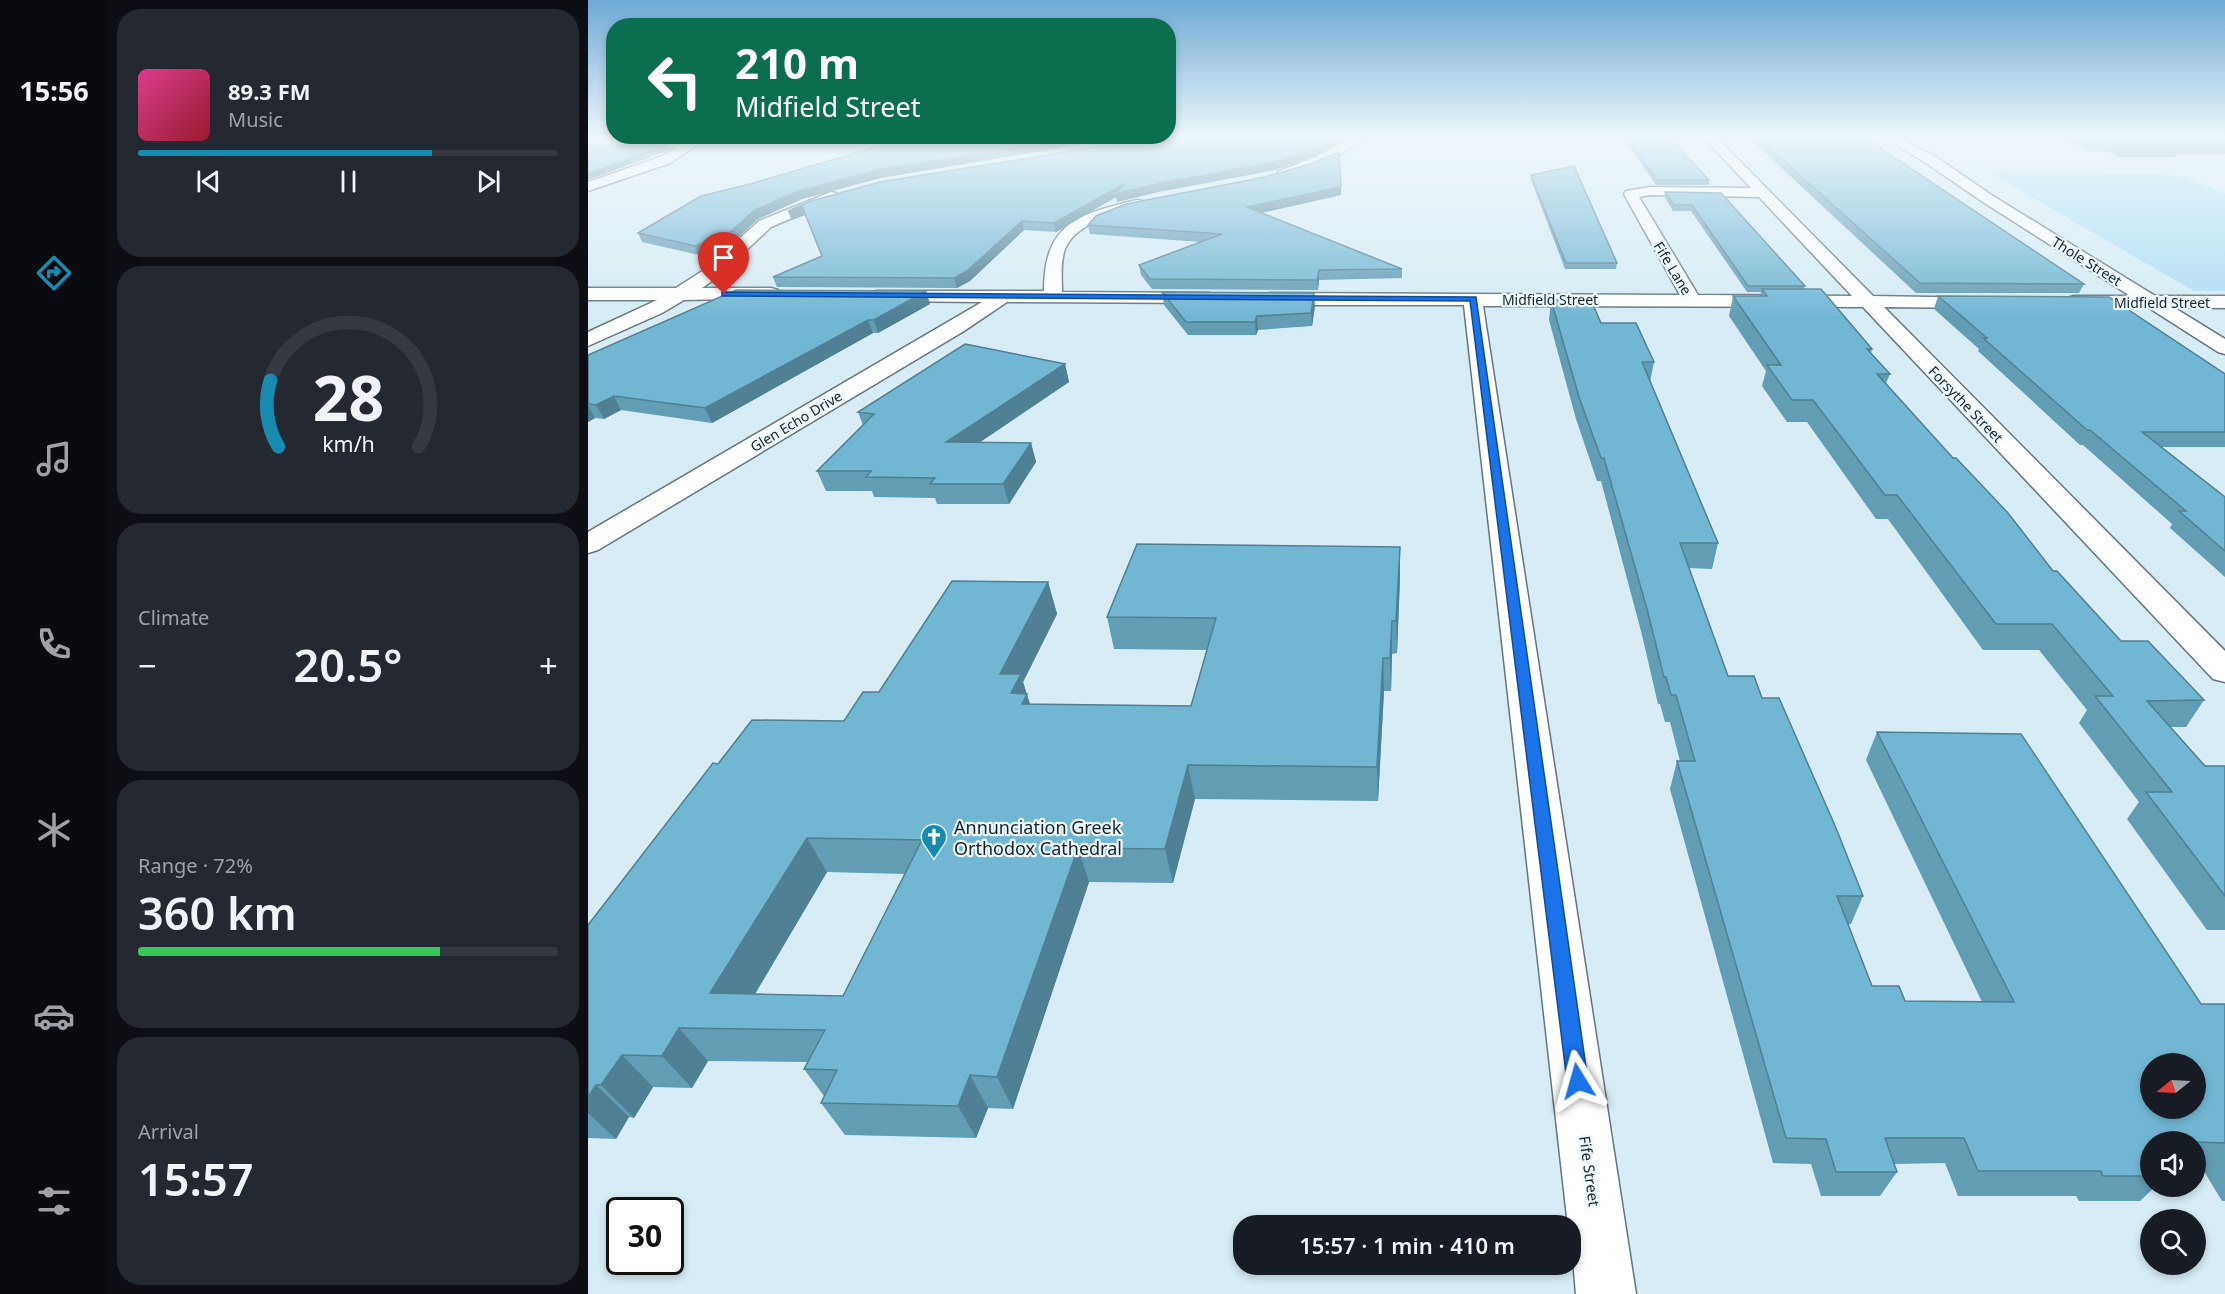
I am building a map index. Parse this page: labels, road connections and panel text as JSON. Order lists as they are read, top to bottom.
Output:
{
  "streets": {
    "street": [
      "Thole Street",
      "Fife Lane",
      "Midfield Street",
      "Forsythe Street",
      "Glen Echo Drive",
      "Fife Street"
    ]
  },
  "crossings": [
    ["Thole Street", "Midfield Street"],
    ["Fife Lane", "Midfield Street"],
    ["Midfield Street", "Forsythe Street"],
    ["Midfield Street", "Fife Street"]
  ],
  "places": {
    "church": ["Annunciation Greek Orthodox Cathedral"]
  },
  "north": "left",
  "page": {
    "tabs": "15:56",
    "turn": ["210 m", "Midfield Street"],
    "song": ["89.3 FM", "Music"],
    "tile": [
      "Climate",
      ["Range · 72%", "360 km"],
      ["Arrival", "15:57"]
    ],
    "heat": ["−", "20.5°", "+"],
    "limit": "30",
    "trip": "15:57 · 1 min · 410 m",
    "gauge": ["28", "km/h"]
  }
}
